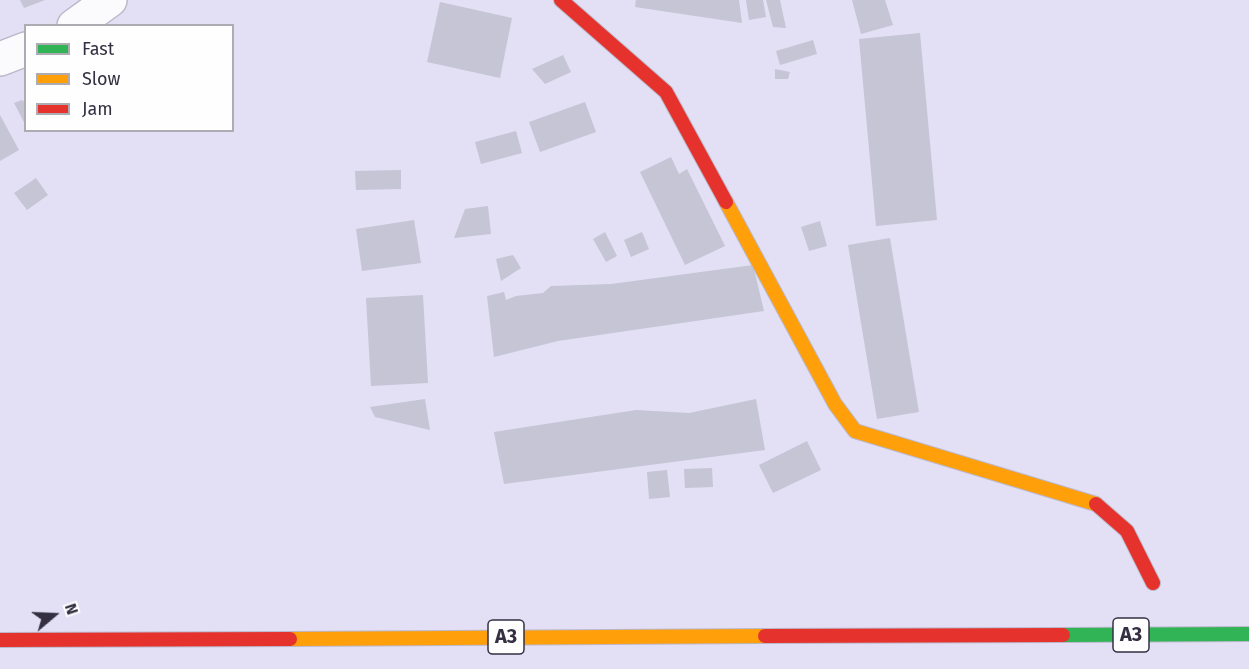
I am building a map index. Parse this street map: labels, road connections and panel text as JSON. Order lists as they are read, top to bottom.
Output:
{
  "streets": {
    "main road": ["A3"]
  },
  "legend": ["Fast", "Slow", "Jam"],
  "north": "right"
}
